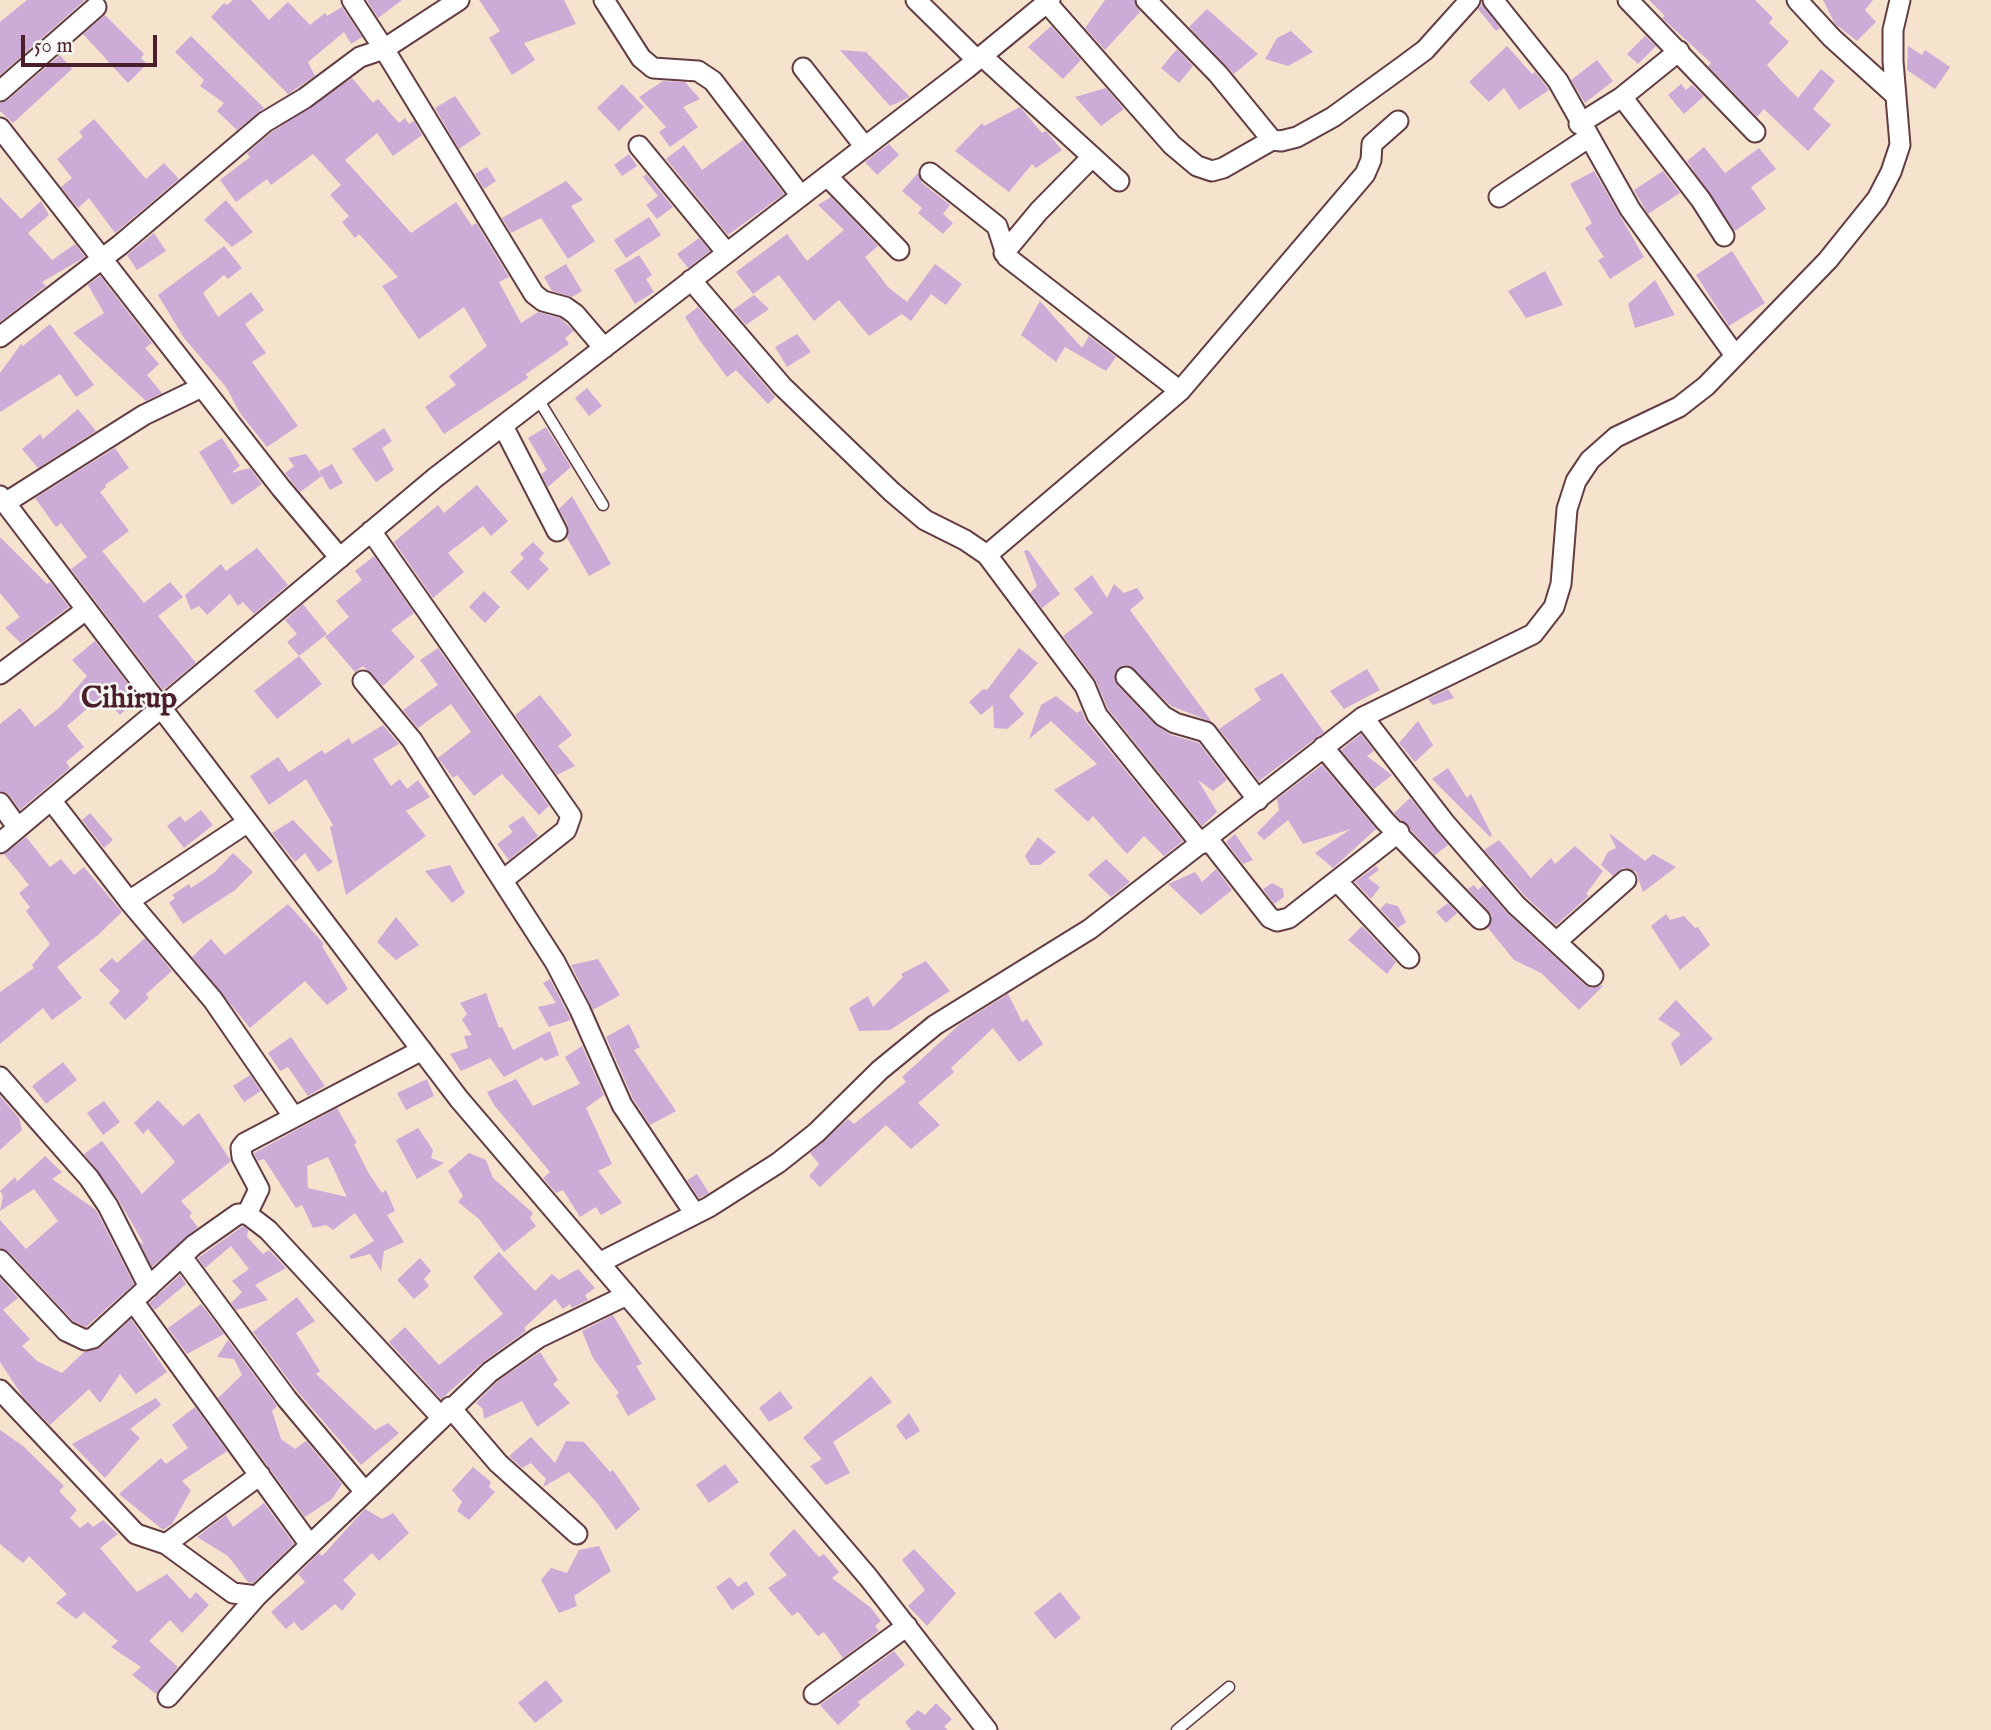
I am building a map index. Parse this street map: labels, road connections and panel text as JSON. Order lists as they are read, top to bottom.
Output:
{
  "districts": ["Cihirup"],
  "scale_bar": "50 m"
}
